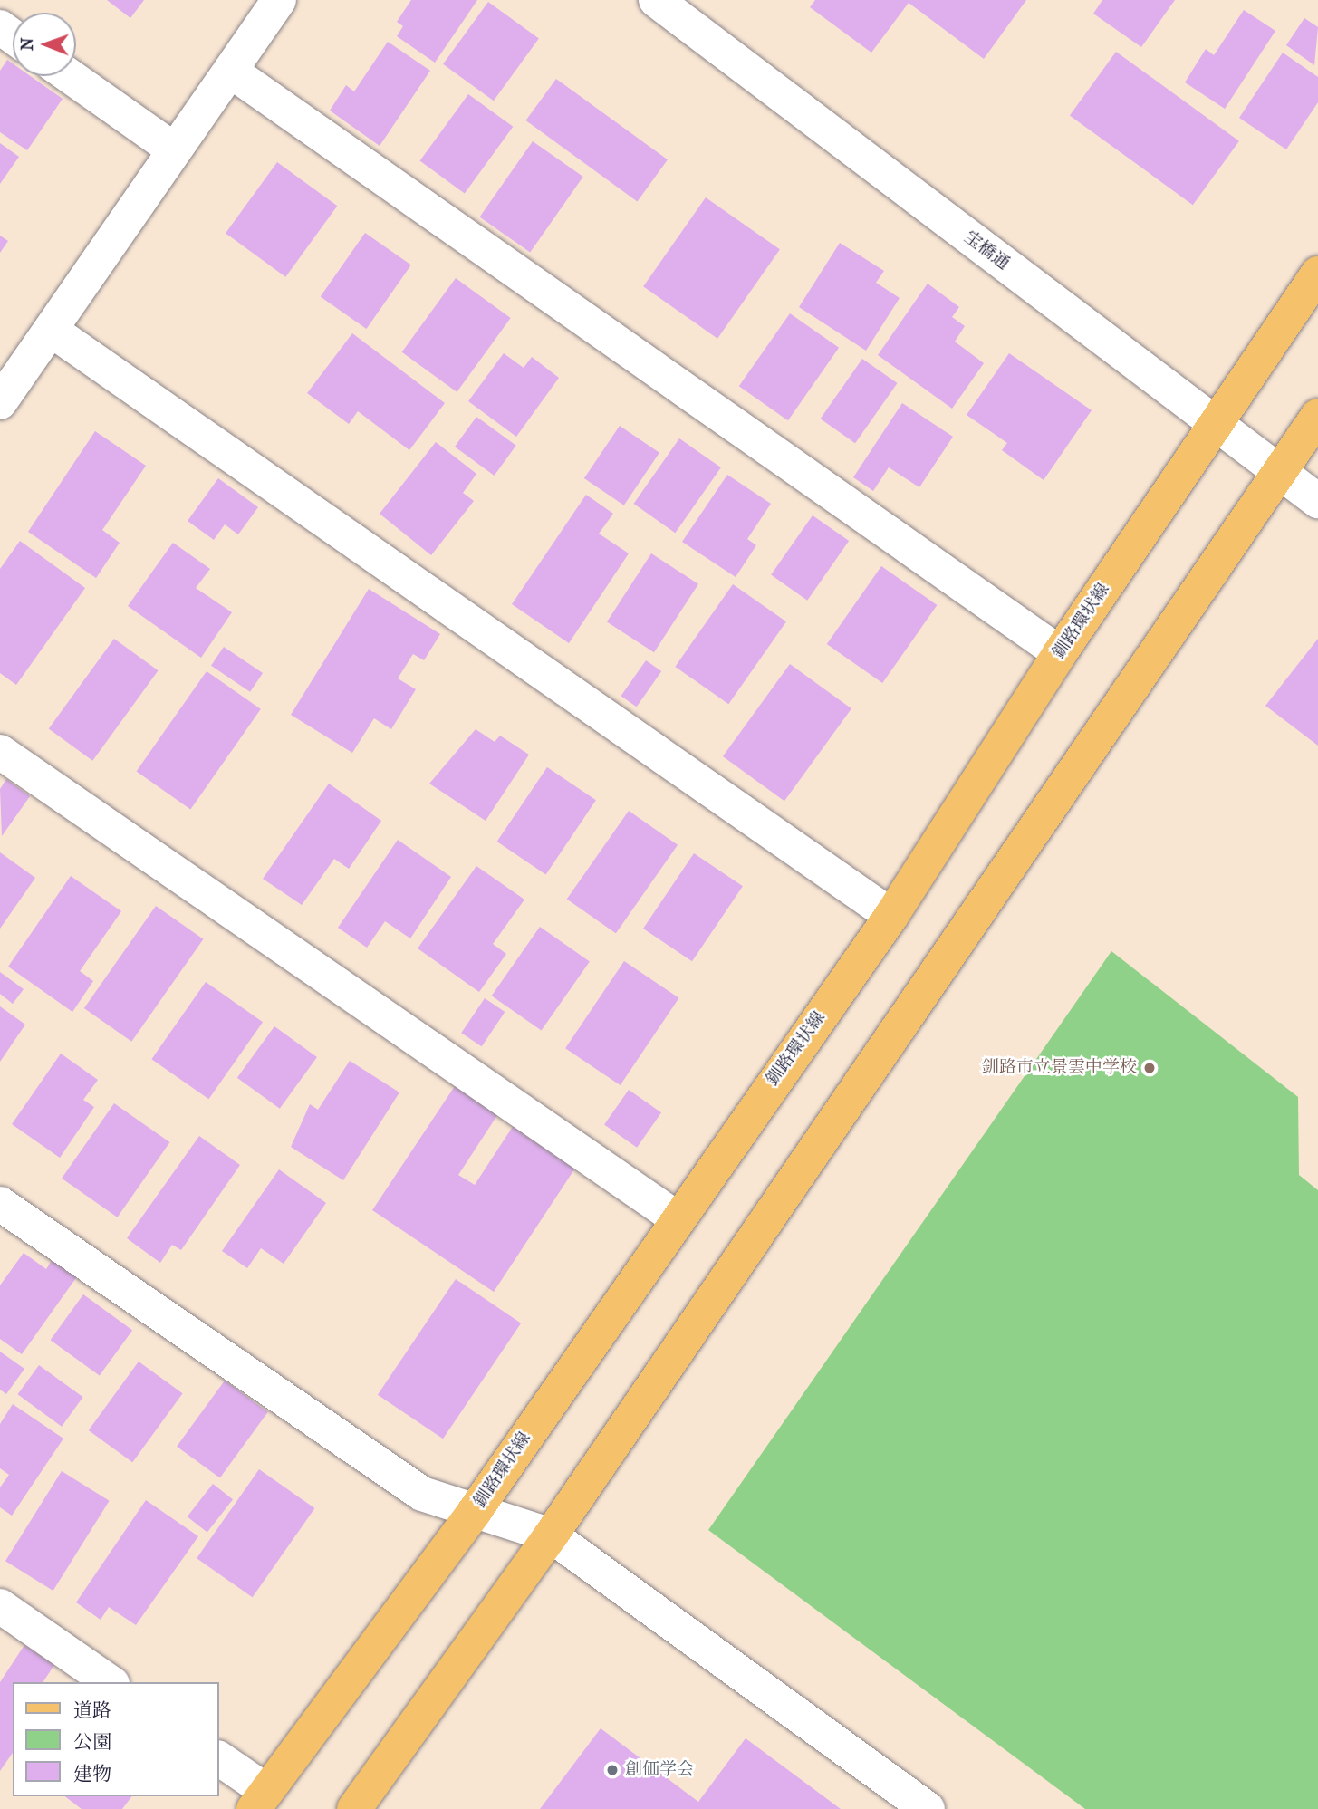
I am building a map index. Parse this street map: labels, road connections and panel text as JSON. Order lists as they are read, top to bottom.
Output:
{
  "streets": {
    "main road": ["釧路環状線"],
    "street": ["宝橋通"]
  },
  "crossings": [
    ["宝橋通", "釧路環状線"]
  ],
  "places": ["釧路市立景雲中学校", "創価学会"],
  "legend": ["道路", "公園", "建物"],
  "north": "left"
}
